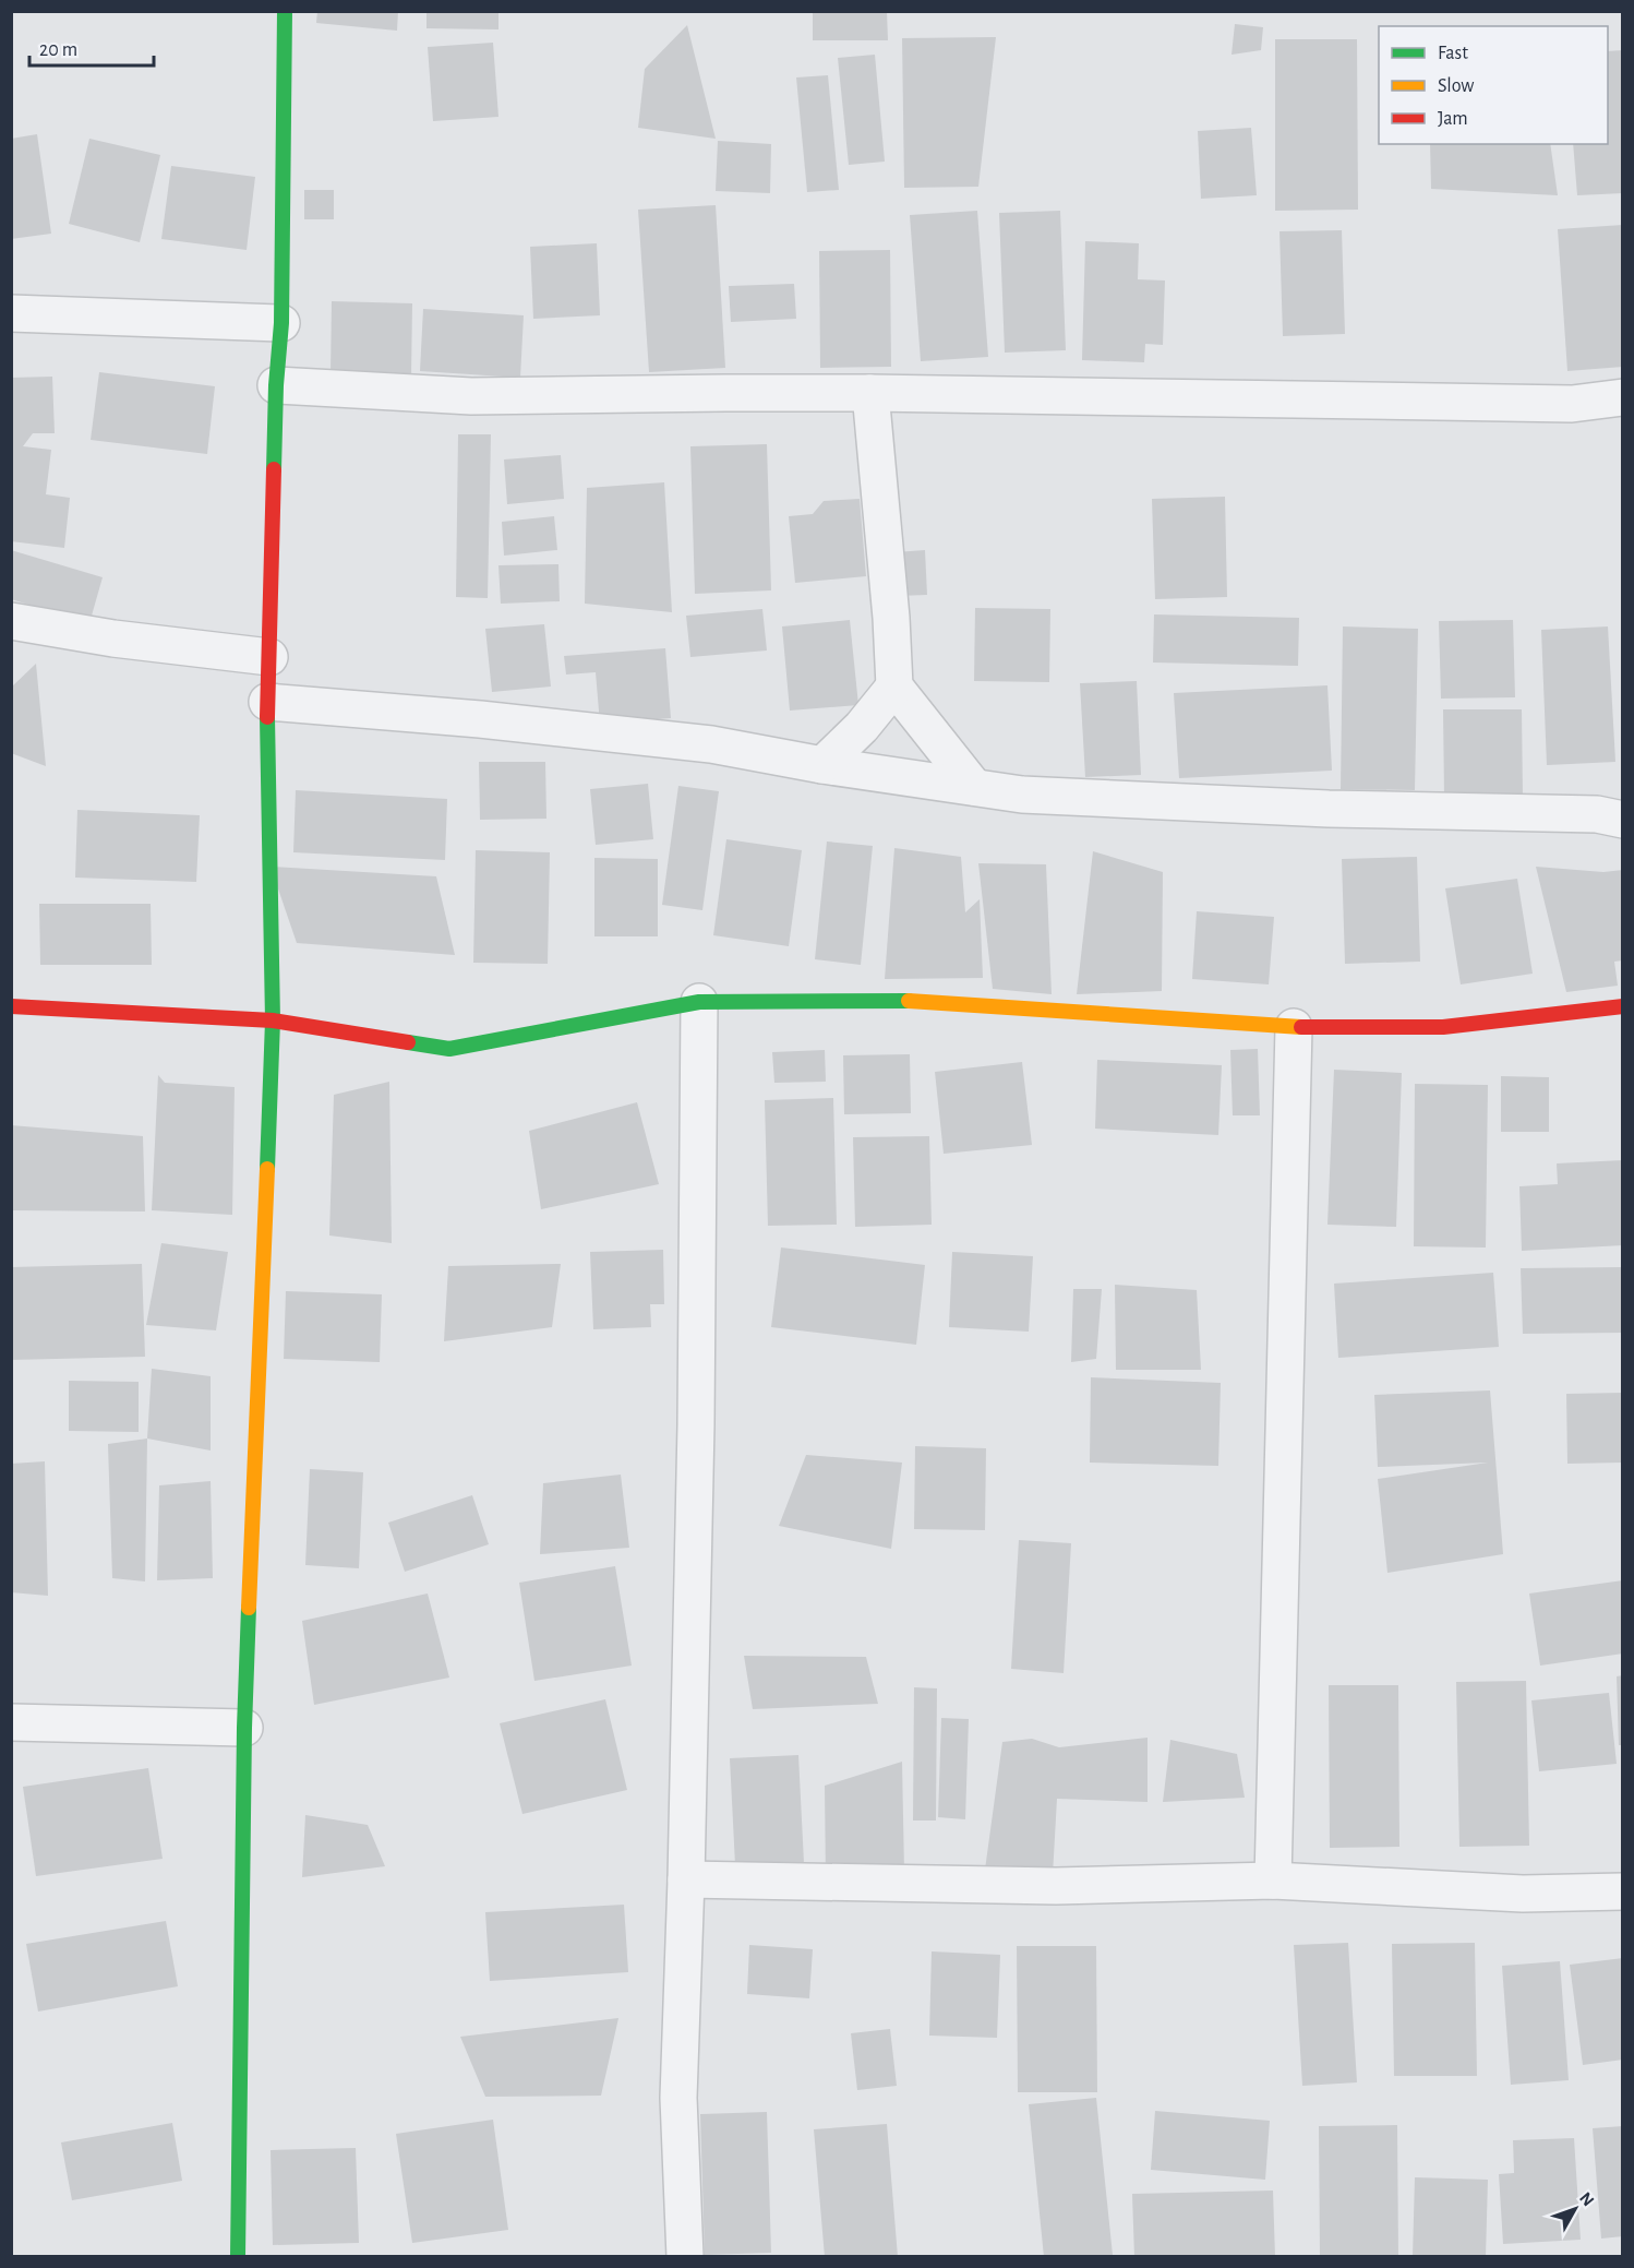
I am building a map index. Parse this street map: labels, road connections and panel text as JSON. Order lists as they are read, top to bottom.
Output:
{
  "legend": ["Fast", "Slow", "Jam"],
  "scale_bar": "20 m",
  "north": "top right"
}
